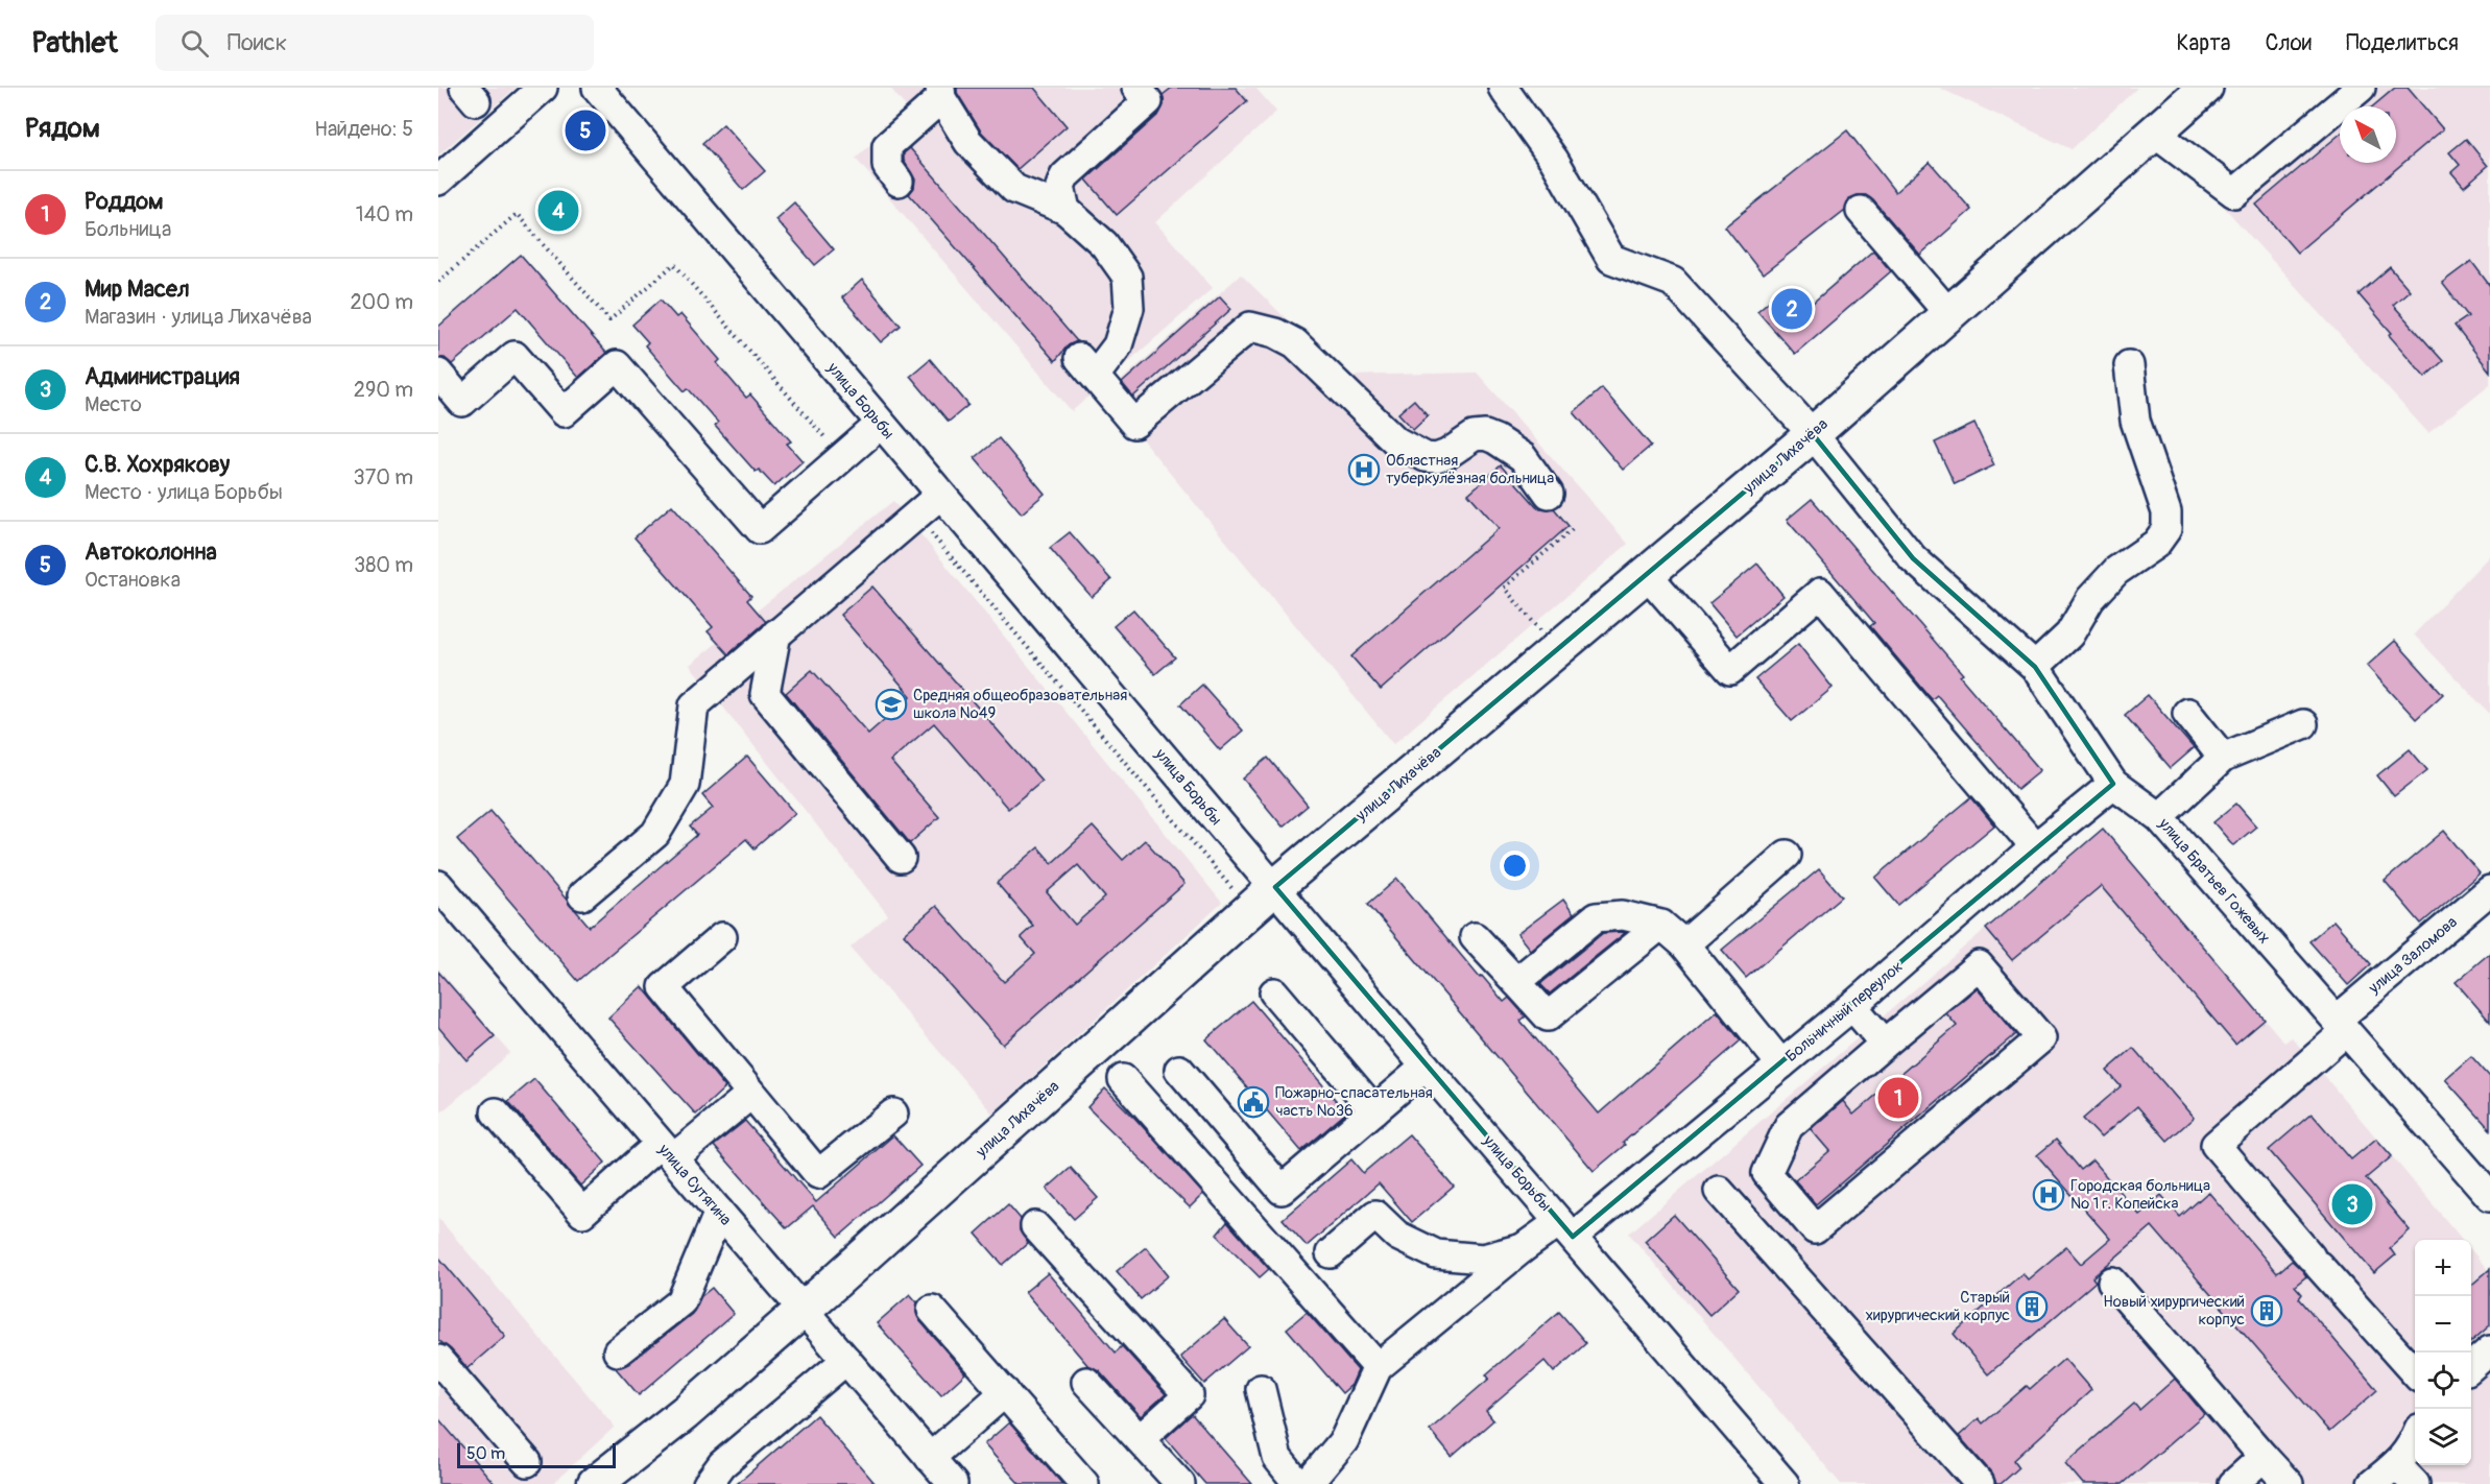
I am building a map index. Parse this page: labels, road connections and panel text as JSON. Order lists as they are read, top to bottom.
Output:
{
  "streets": {
    "main road": ["улица Лихачёва"],
    "street": [
      "улица Борьбы",
      "улица Братьев Гожевых",
      "улица Заломова",
      "Больничный переулок",
      "улица Сутягина"
    ]
  },
  "crossings": [
    ["улица Борьбы", "улица Лихачёва"],
    ["улица Борьбы", "Больничный переулок"],
    ["улица Лихачёва", "улица Братьев Гожевых"],
    ["улица Лихачёва", "улица Сутягина"],
    ["улица Братьев Гожевых", "улица Заломова"],
    ["улица Братьев Гожевых", "Больничный переулок"]
  ],
  "places": {
    "hospital": ["Областная туберкулёзная больница", "Городская больница № 1 г. Копейска"],
    "school or university": ["Средняя общеобразовательная школа №49"],
    "public building": ["Пожарно-спасательная часть №36"],
    "building": ["Старый хирургический корпус", "Новый хирургический корпус"]
  },
  "scale_bar": "50 m",
  "north": "top left",
  "page": {
    "header": "Pathlet",
    "search": "Поиск",
    "nav": ["Карта", "Слои", "Поделиться"],
    "heading": ["Рядом", "Найдено: 5"],
    "pins": [
      "5",
      "4",
      "2",
      "1",
      "3"
    ],
    "list": [
      {
        "mark": "1",
        "name": "Роддом",
        "note": "Больница",
        "value": "140 m"
      },
      {
        "mark": "2",
        "name": "Мир Масел",
        "note": "Магазин · улица Лихачёва",
        "value": "200 m"
      },
      {
        "mark": "3",
        "name": "Администрация",
        "note": "Место",
        "value": "290 m"
      },
      {
        "mark": "4",
        "name": "С.В. Хохрякову",
        "note": "Место · улица Борьбы",
        "value": "370 m"
      },
      {
        "mark": "5",
        "name": "Автоколонна",
        "note": "Остановка",
        "value": "380 m"
      }
    ],
    "map_buttons": ["+", "−"],
    "scale": "50 m"
  }
}
